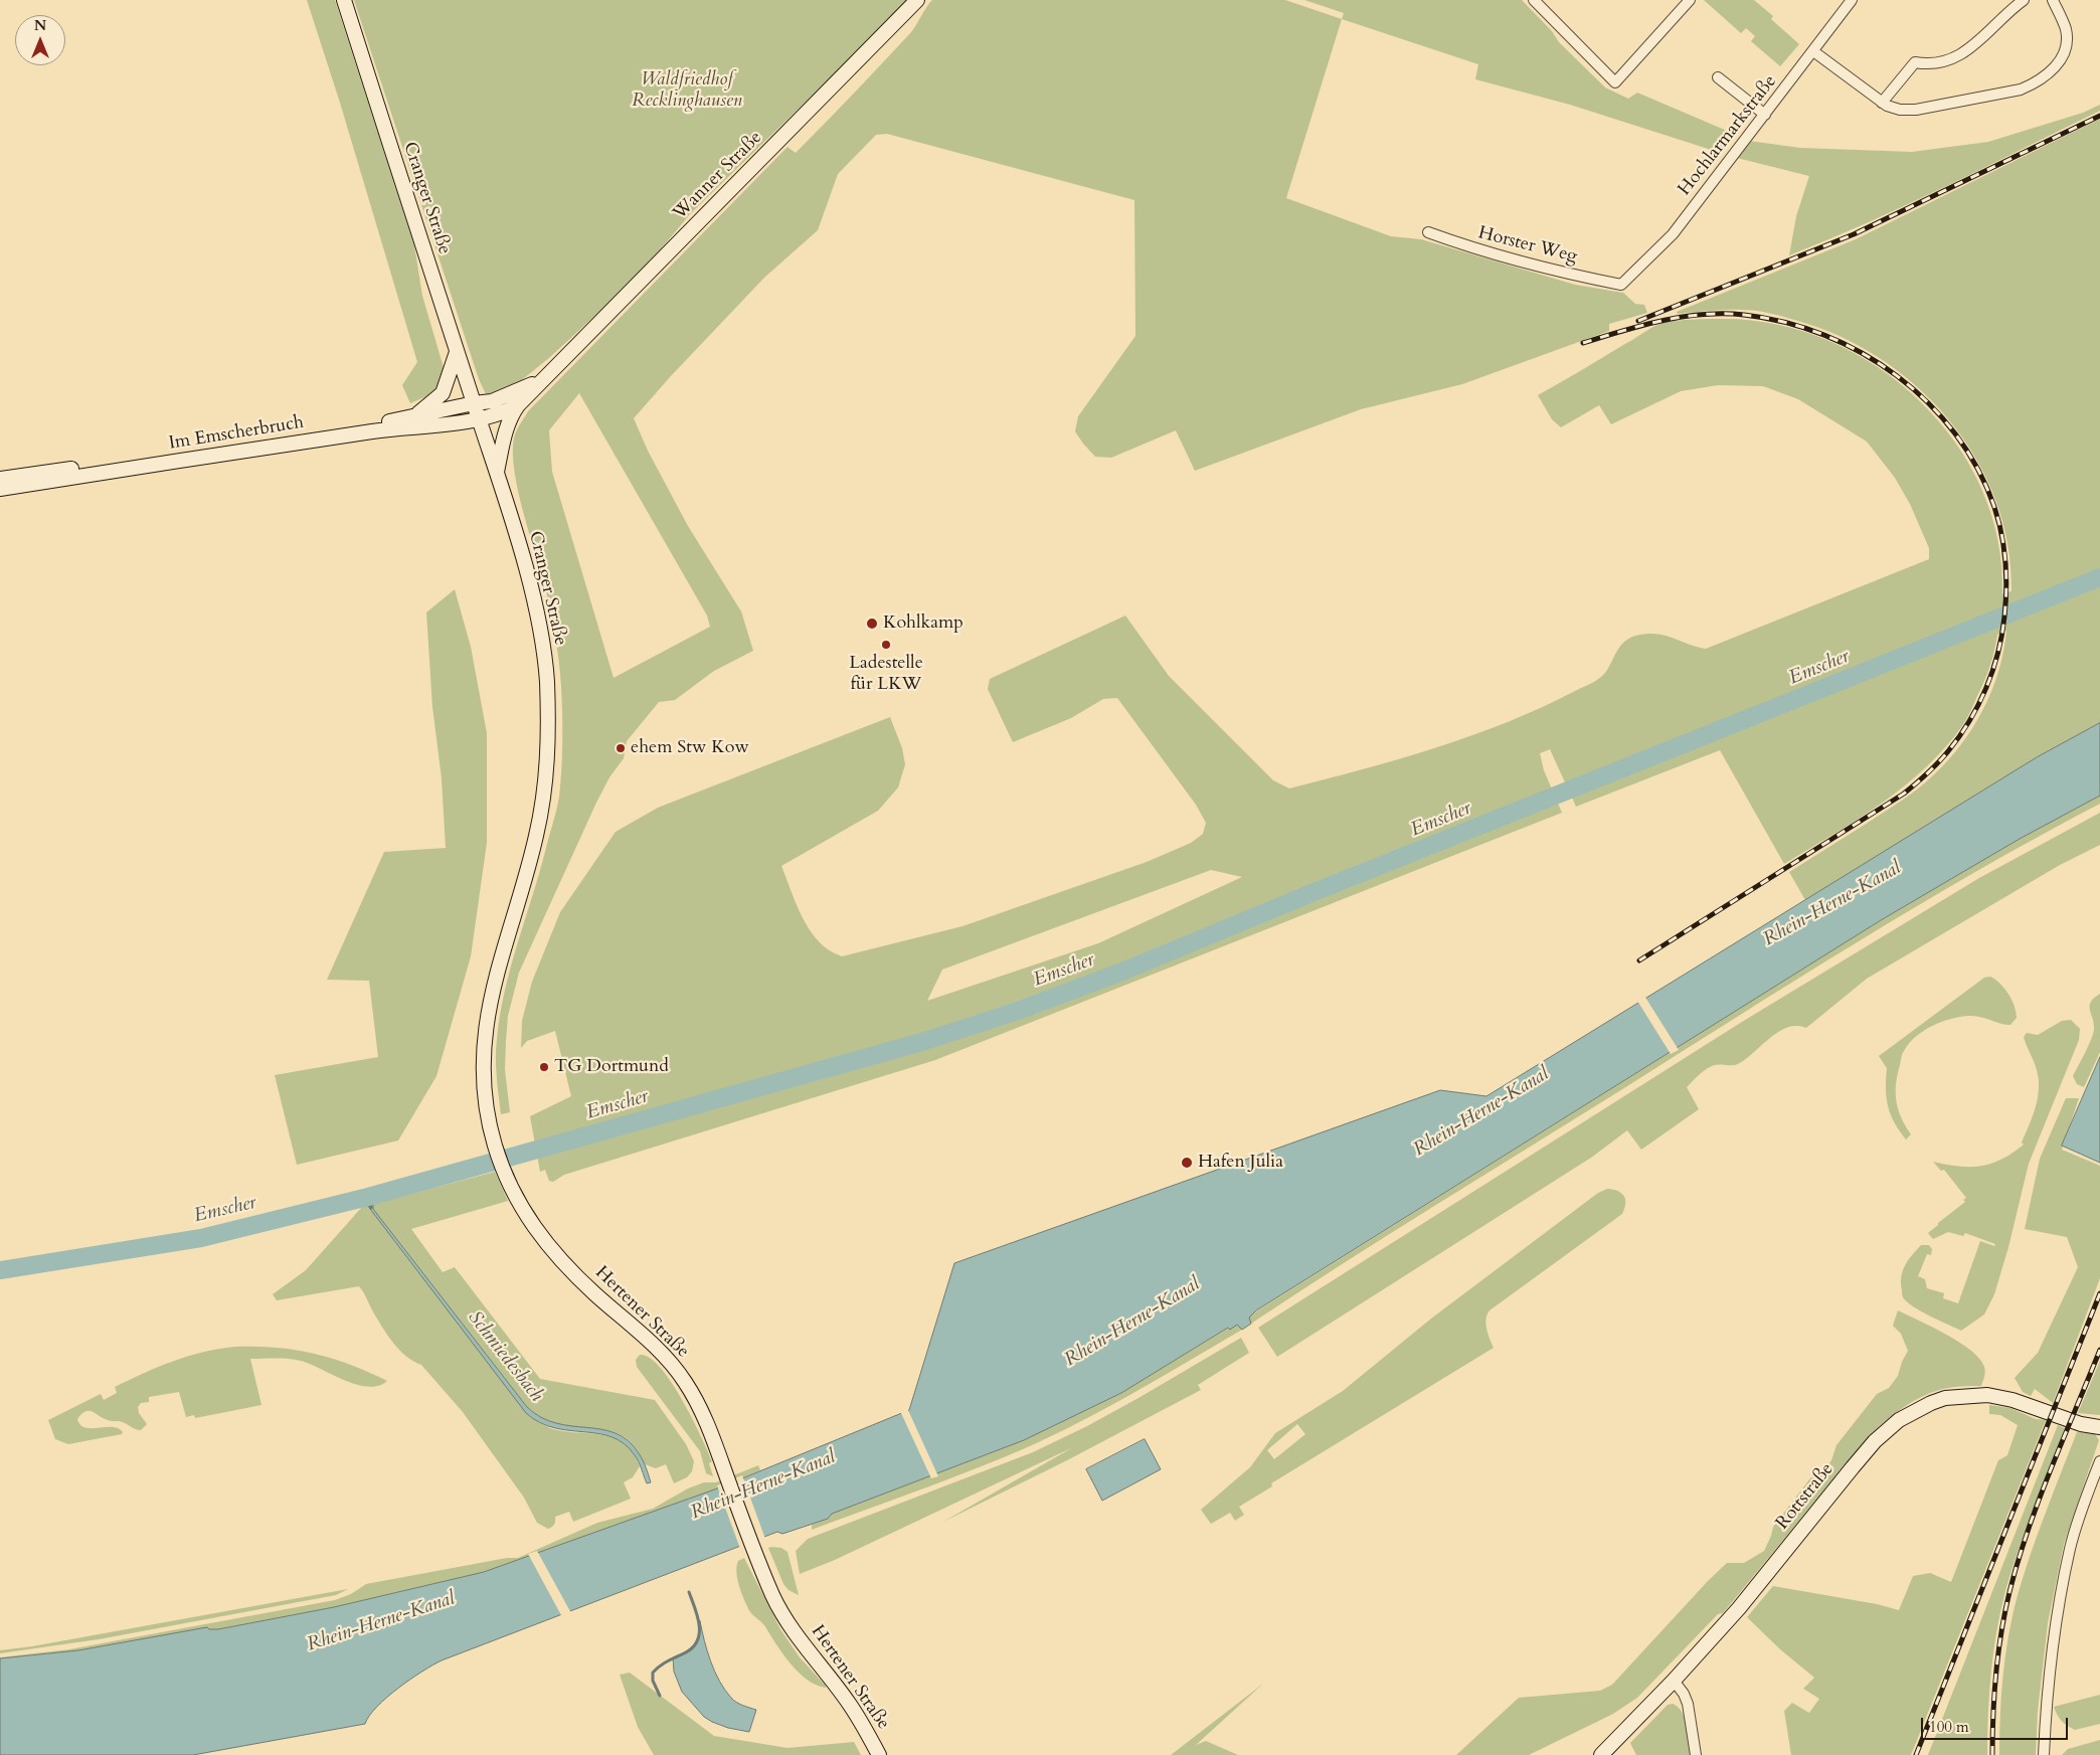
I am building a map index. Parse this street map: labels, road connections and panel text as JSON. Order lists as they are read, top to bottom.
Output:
{
  "streets": {
    "main road": [
      "Wanner Straße",
      "Cranger Straße",
      "Im Emscherbruch",
      "Hertener Straße",
      "Rottstraße"
    ],
    "street": ["Hochlarmarkstraße", "Horster Weg"]
  },
  "crossings": [
    ["Hochlarmarkstraße", "Horster Weg"],
    ["Wanner Straße", "Cranger Straße"],
    ["Wanner Straße", "Im Emscherbruch"],
    ["Cranger Straße", "Im Emscherbruch"],
    ["Cranger Straße", "Hertener Straße"]
  ],
  "water": ["Emscher", "Rhein-Herne-Kanal", "Schmiedesbach"],
  "parks": ["Waldfriedhof Recklinghausen"],
  "places": [
    "Kohlkamp",
    "Ladestelle für LKW",
    "ehem Stw Kow",
    "TG Dortmund",
    "Hafen Julia"
  ],
  "scale_bar": "100 m",
  "north": "top"
}
